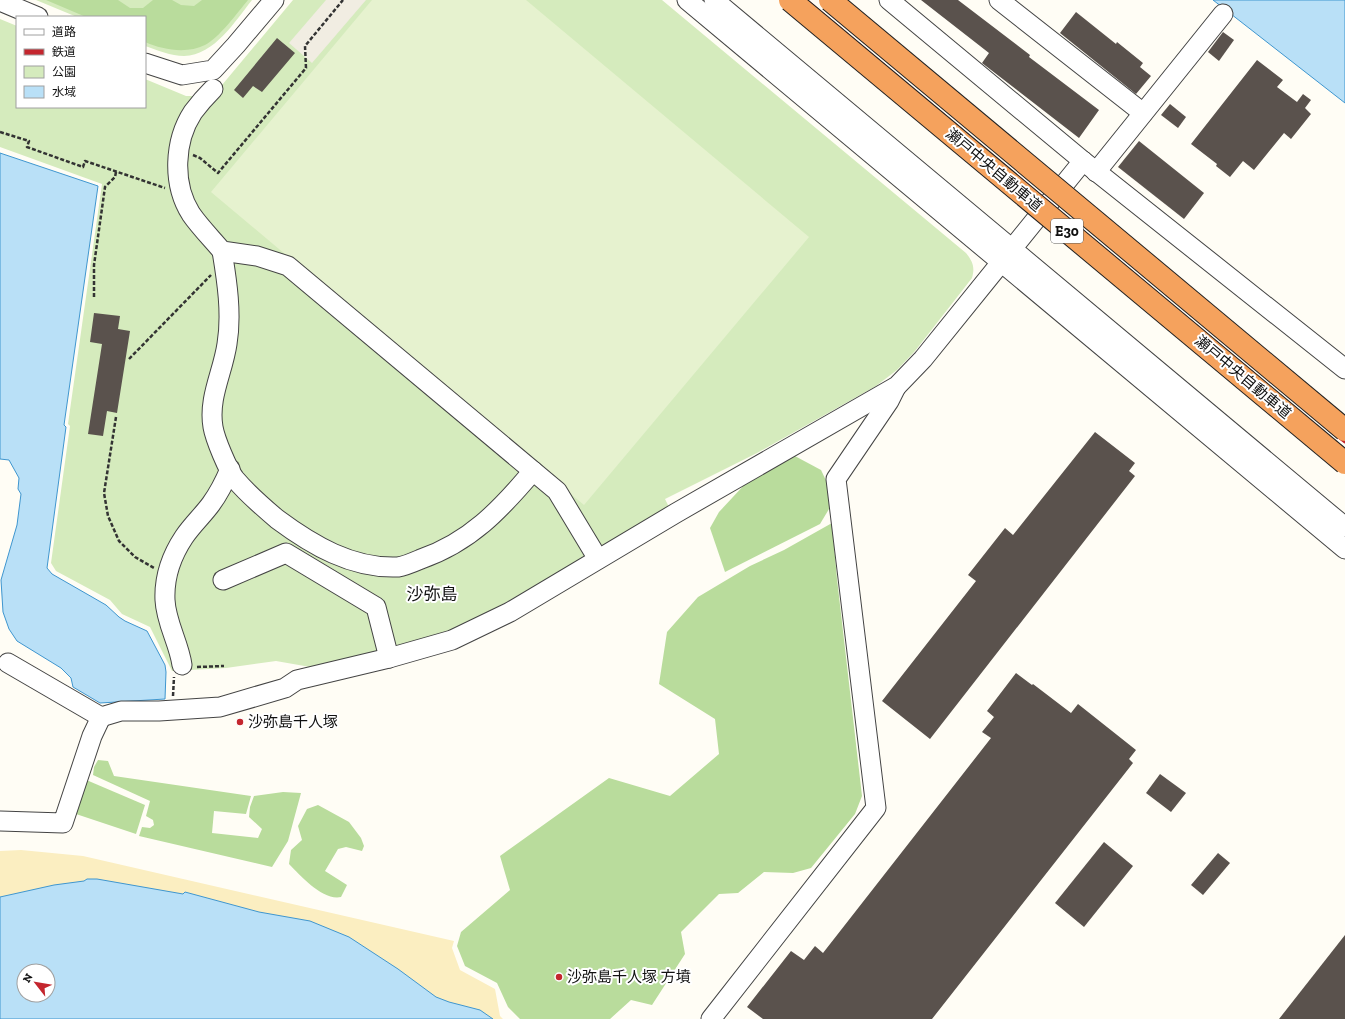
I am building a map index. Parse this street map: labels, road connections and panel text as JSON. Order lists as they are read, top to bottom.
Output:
{
  "streets": {
    "highway": ["瀬戸中央自動車道", "E30"]
  },
  "districts": ["沙弥島"],
  "places": ["沙弥島千人塚", "沙弥島千人塚 方墳"],
  "legend": [
    "道路",
    "鉄道",
    "公園",
    "水域"
  ],
  "north": "top left"
}
